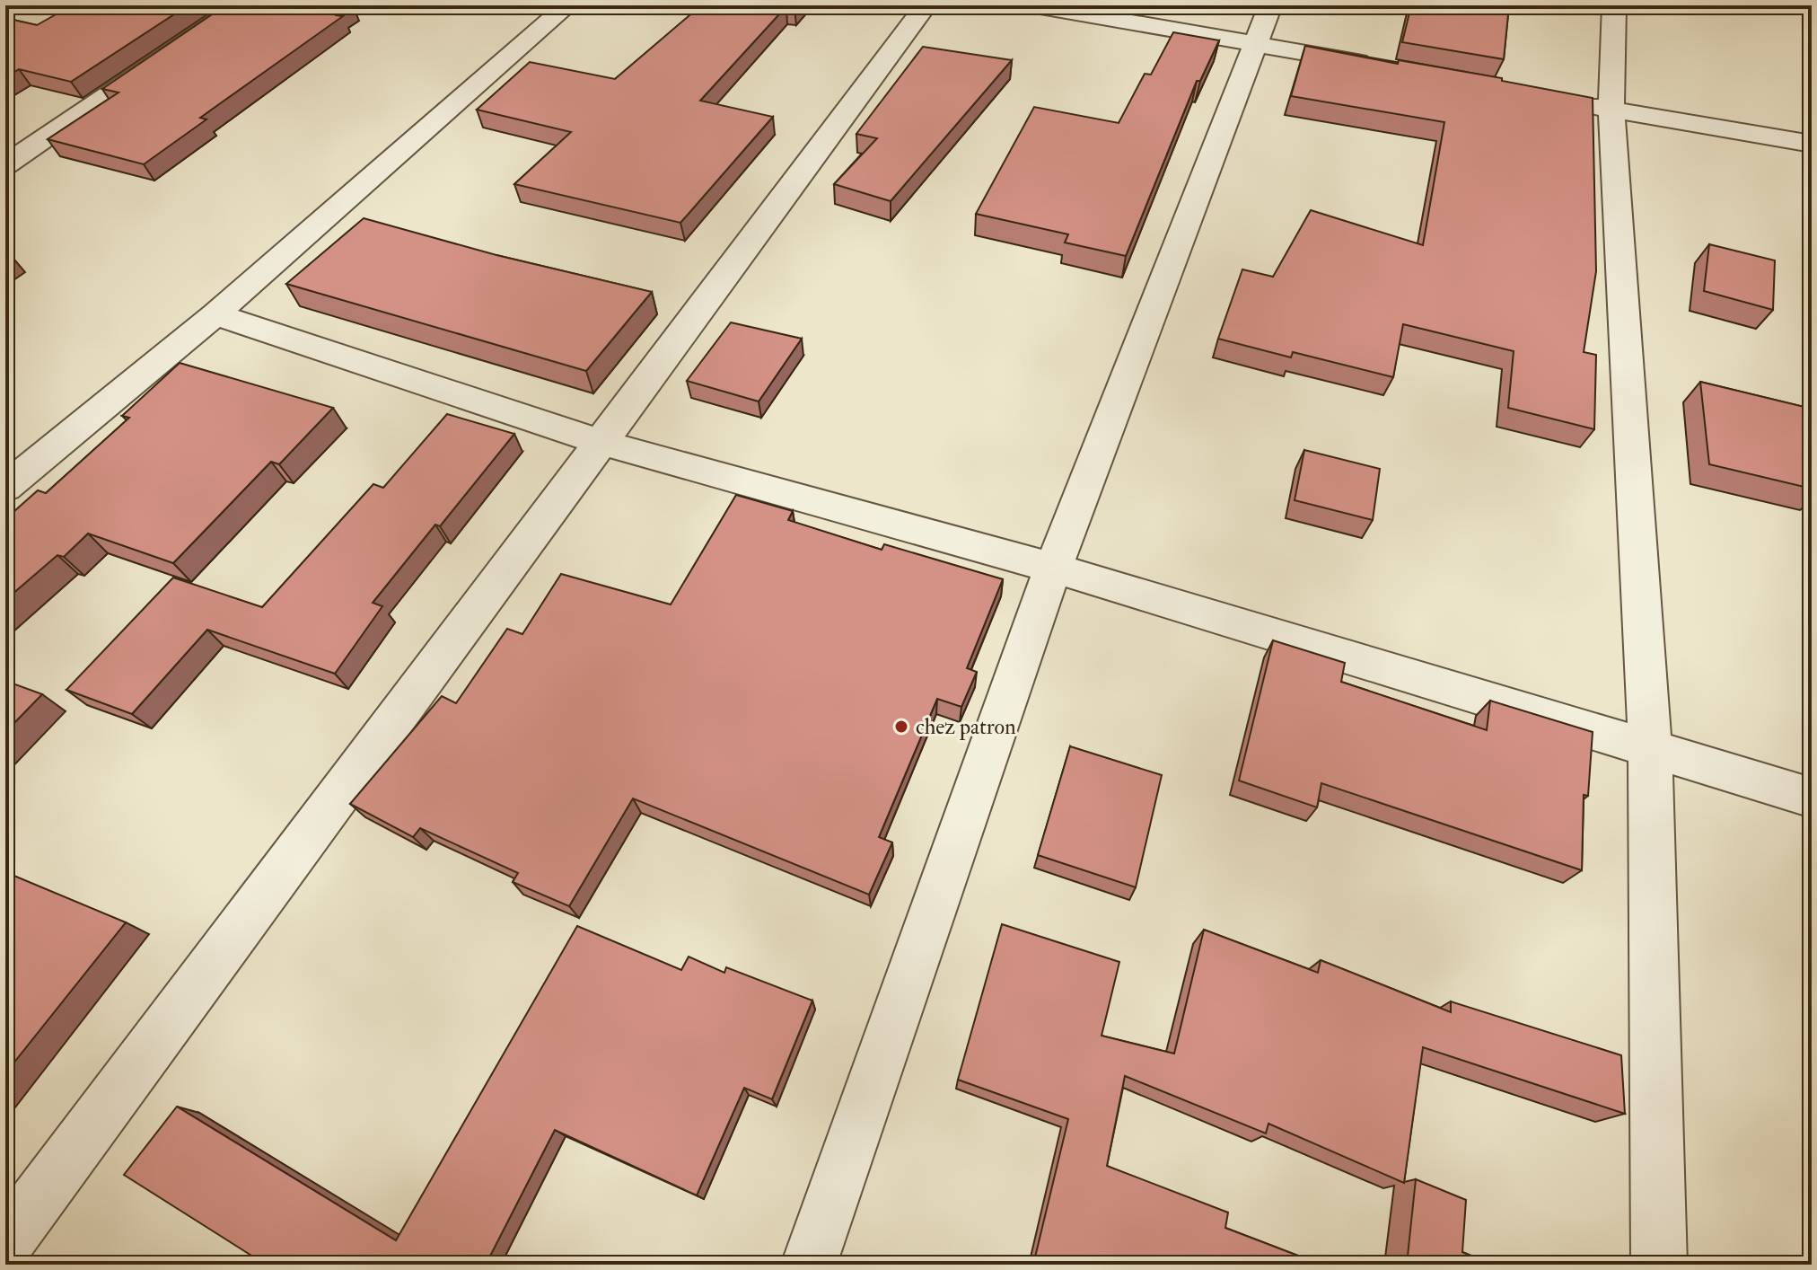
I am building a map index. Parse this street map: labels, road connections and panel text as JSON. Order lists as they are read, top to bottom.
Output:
{
  "places": ["chez patron"]
}
